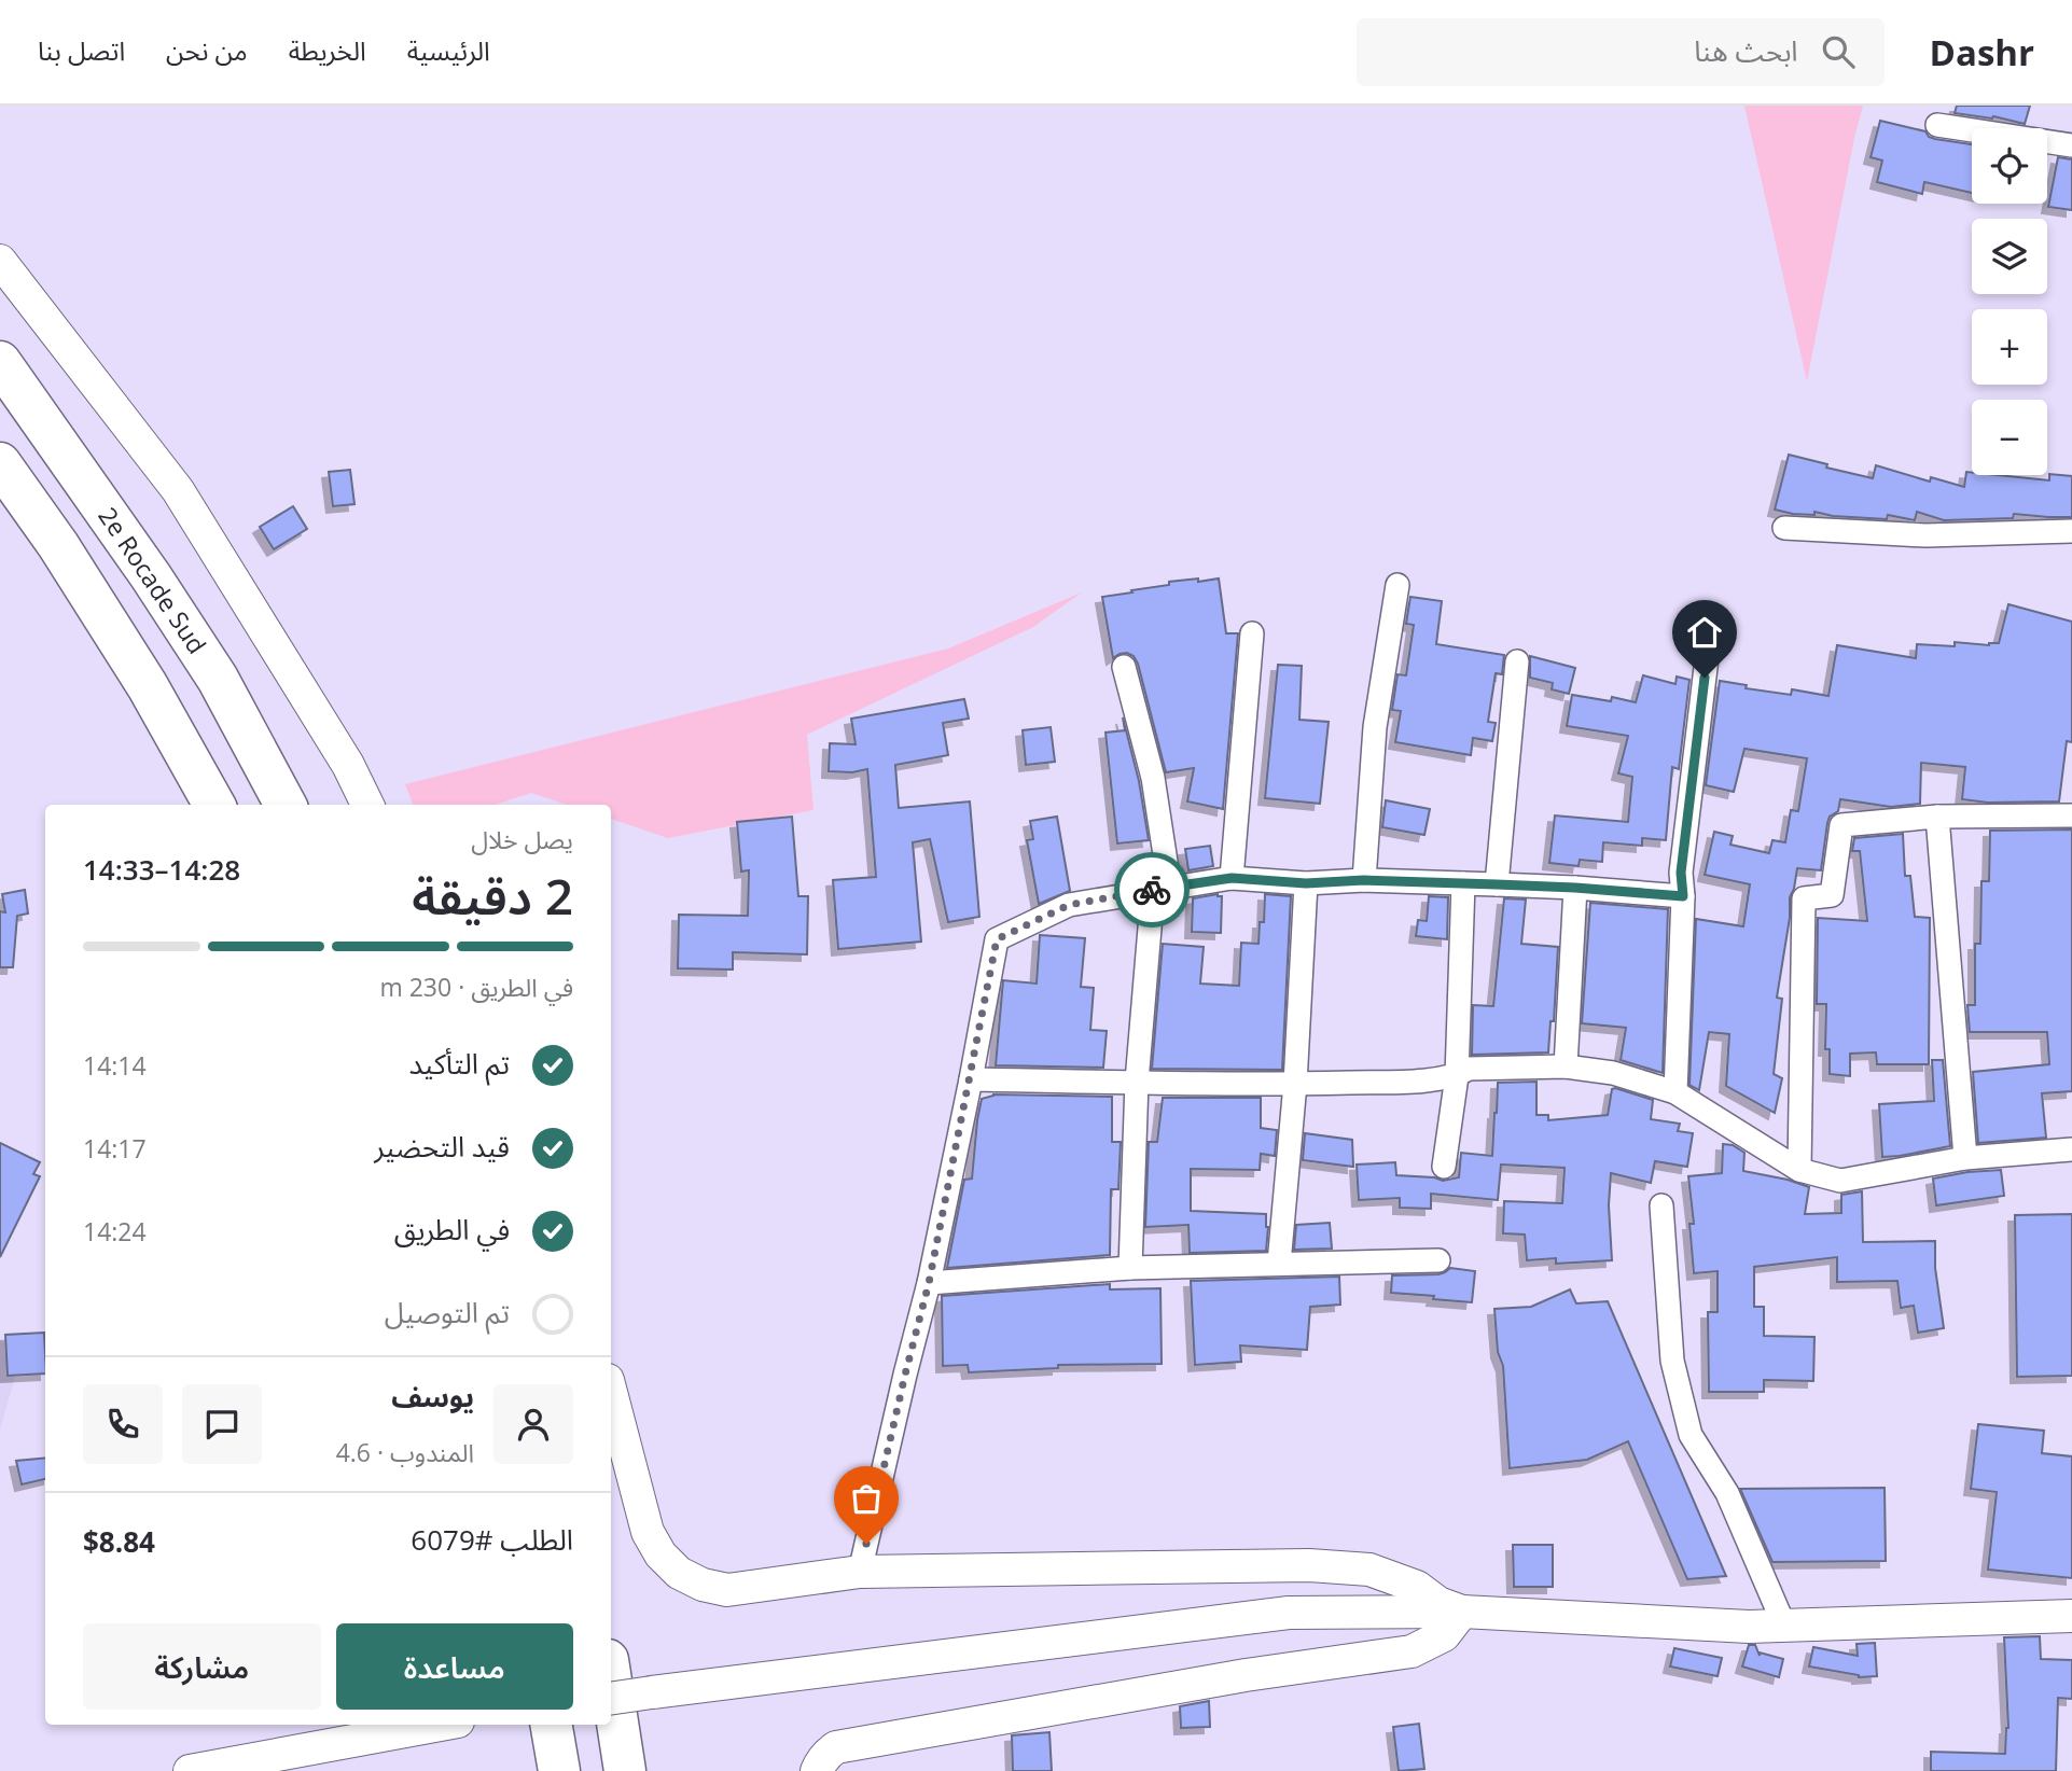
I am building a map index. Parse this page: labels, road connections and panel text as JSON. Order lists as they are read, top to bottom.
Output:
{
  "streets": {
    "highway": ["2e Rocade Sud"]
  },
  "page": {
    "header": "Dashr",
    "search": "ابحث هنا",
    "nav": [
      "الرئيسية",
      "الخريطة",
      "من نحن",
      "اتصل بنا"
    ],
    "map_buttons": ["+", "−"],
    "heading": ["2 دقيقة", "يصل خلال", "14:28–14:33"],
    "panel": [
      "يوسف",
      "المندوب · 4.6",
      "الطلب #6079",
      "$8.84"
    ],
    "bar": "في الطريق · 230 m",
    "list": [
      ["تم التأكيد", "14:14"],
      ["قيد التحضير", "14:17"],
      ["في الطريق", "14:24"],
      "تم التوصيل"
    ],
    "buttons": ["مساعدة", "مشاركة"]
  }
}
